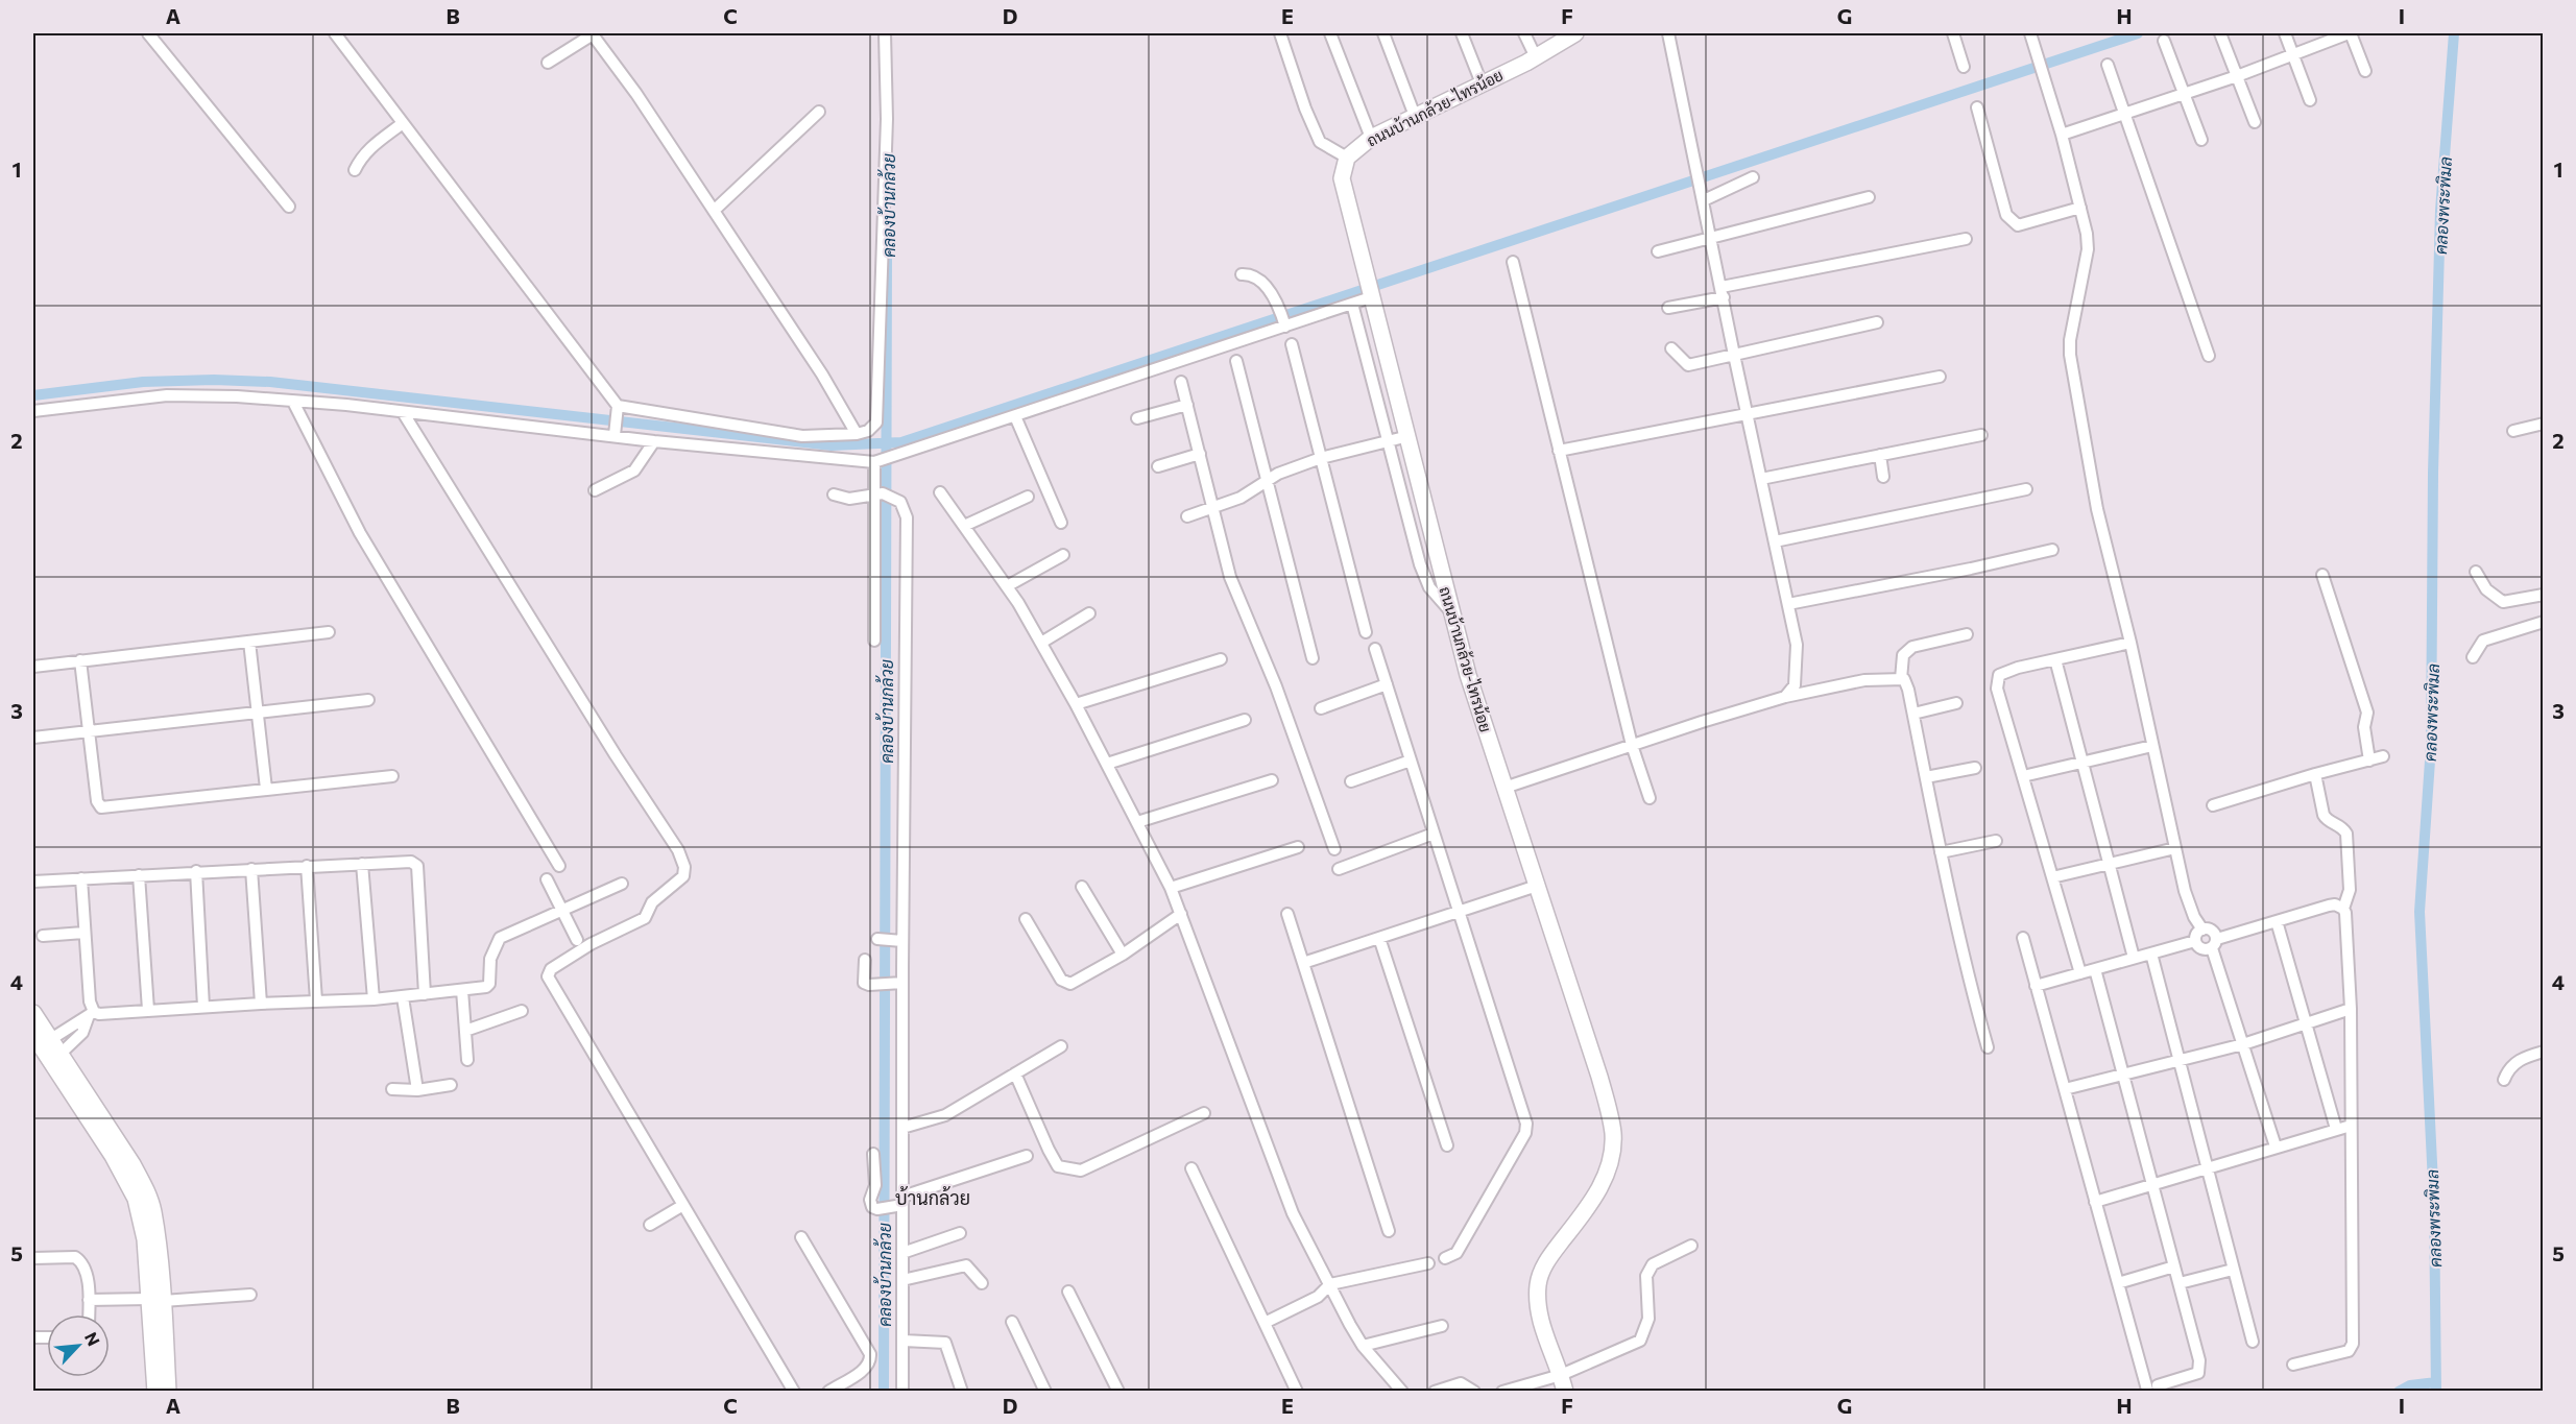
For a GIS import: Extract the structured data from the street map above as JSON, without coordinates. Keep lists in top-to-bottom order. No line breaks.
{"streets":{"street":["ถนนบ้านกล้วย-ไทรน้อย"]},"districts":["บ้านกล้วย"],"water":["คลองบ้านกล้วย","คลองพระพิมล"],"north":"top right","grid":{"columns":["A","B","C","D","E","F","G","H","I"],"rows":["1","2","3","4","5"]}}
